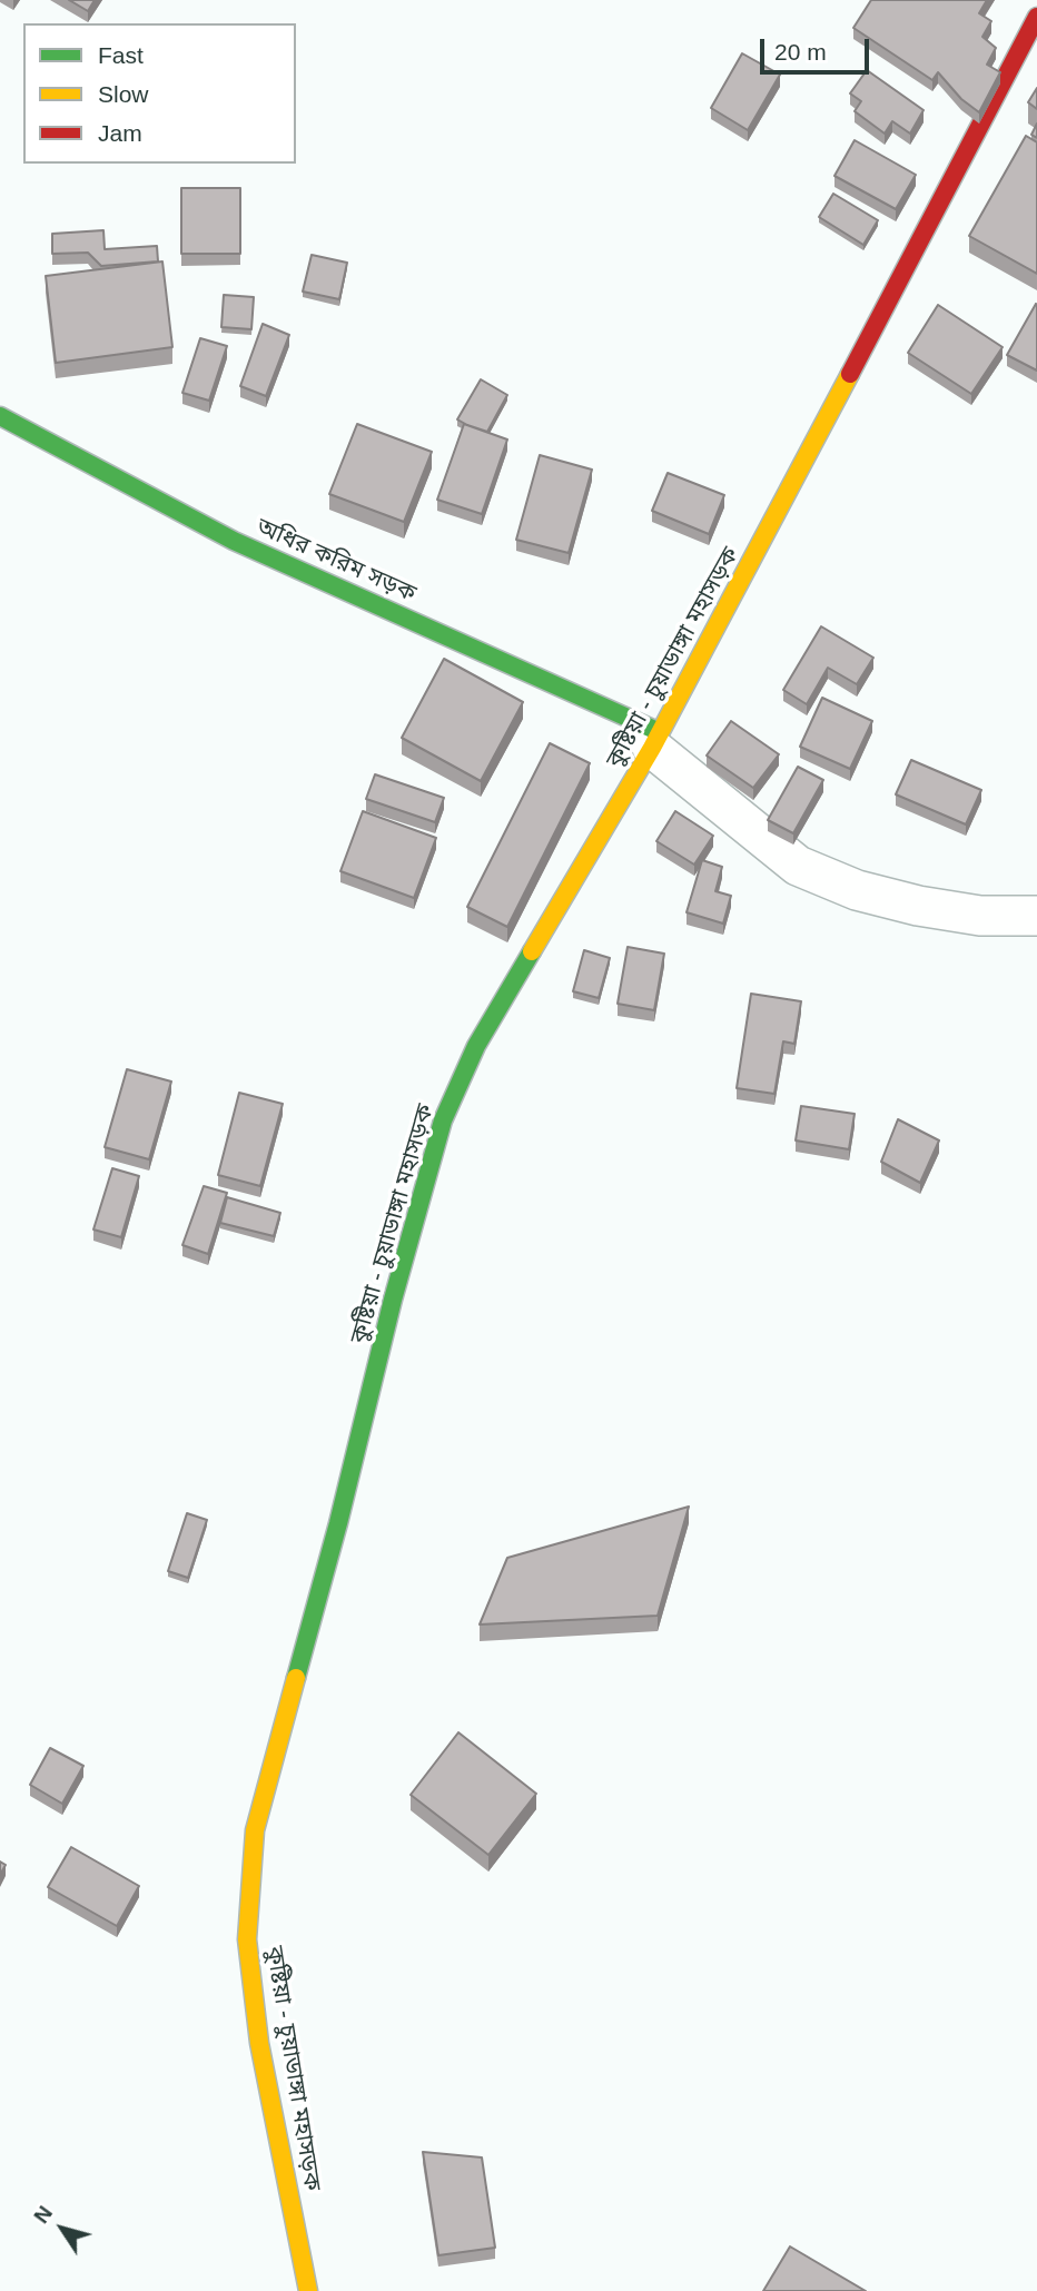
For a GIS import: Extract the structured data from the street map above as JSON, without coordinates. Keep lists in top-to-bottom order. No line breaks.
{"streets":{"main road":["অধির করিম সড়ক","কুষ্টিয়া - চুয়াডাঙ্গা মহাসড়ক"]},"crossings":[["অধির করিম সড়ক","কুষ্টিয়া - চুয়াডাঙ্গা মহাসড়ক"]],"legend":["Fast","Slow","Jam"],"scale_bar":"20 m","north":"top left"}
